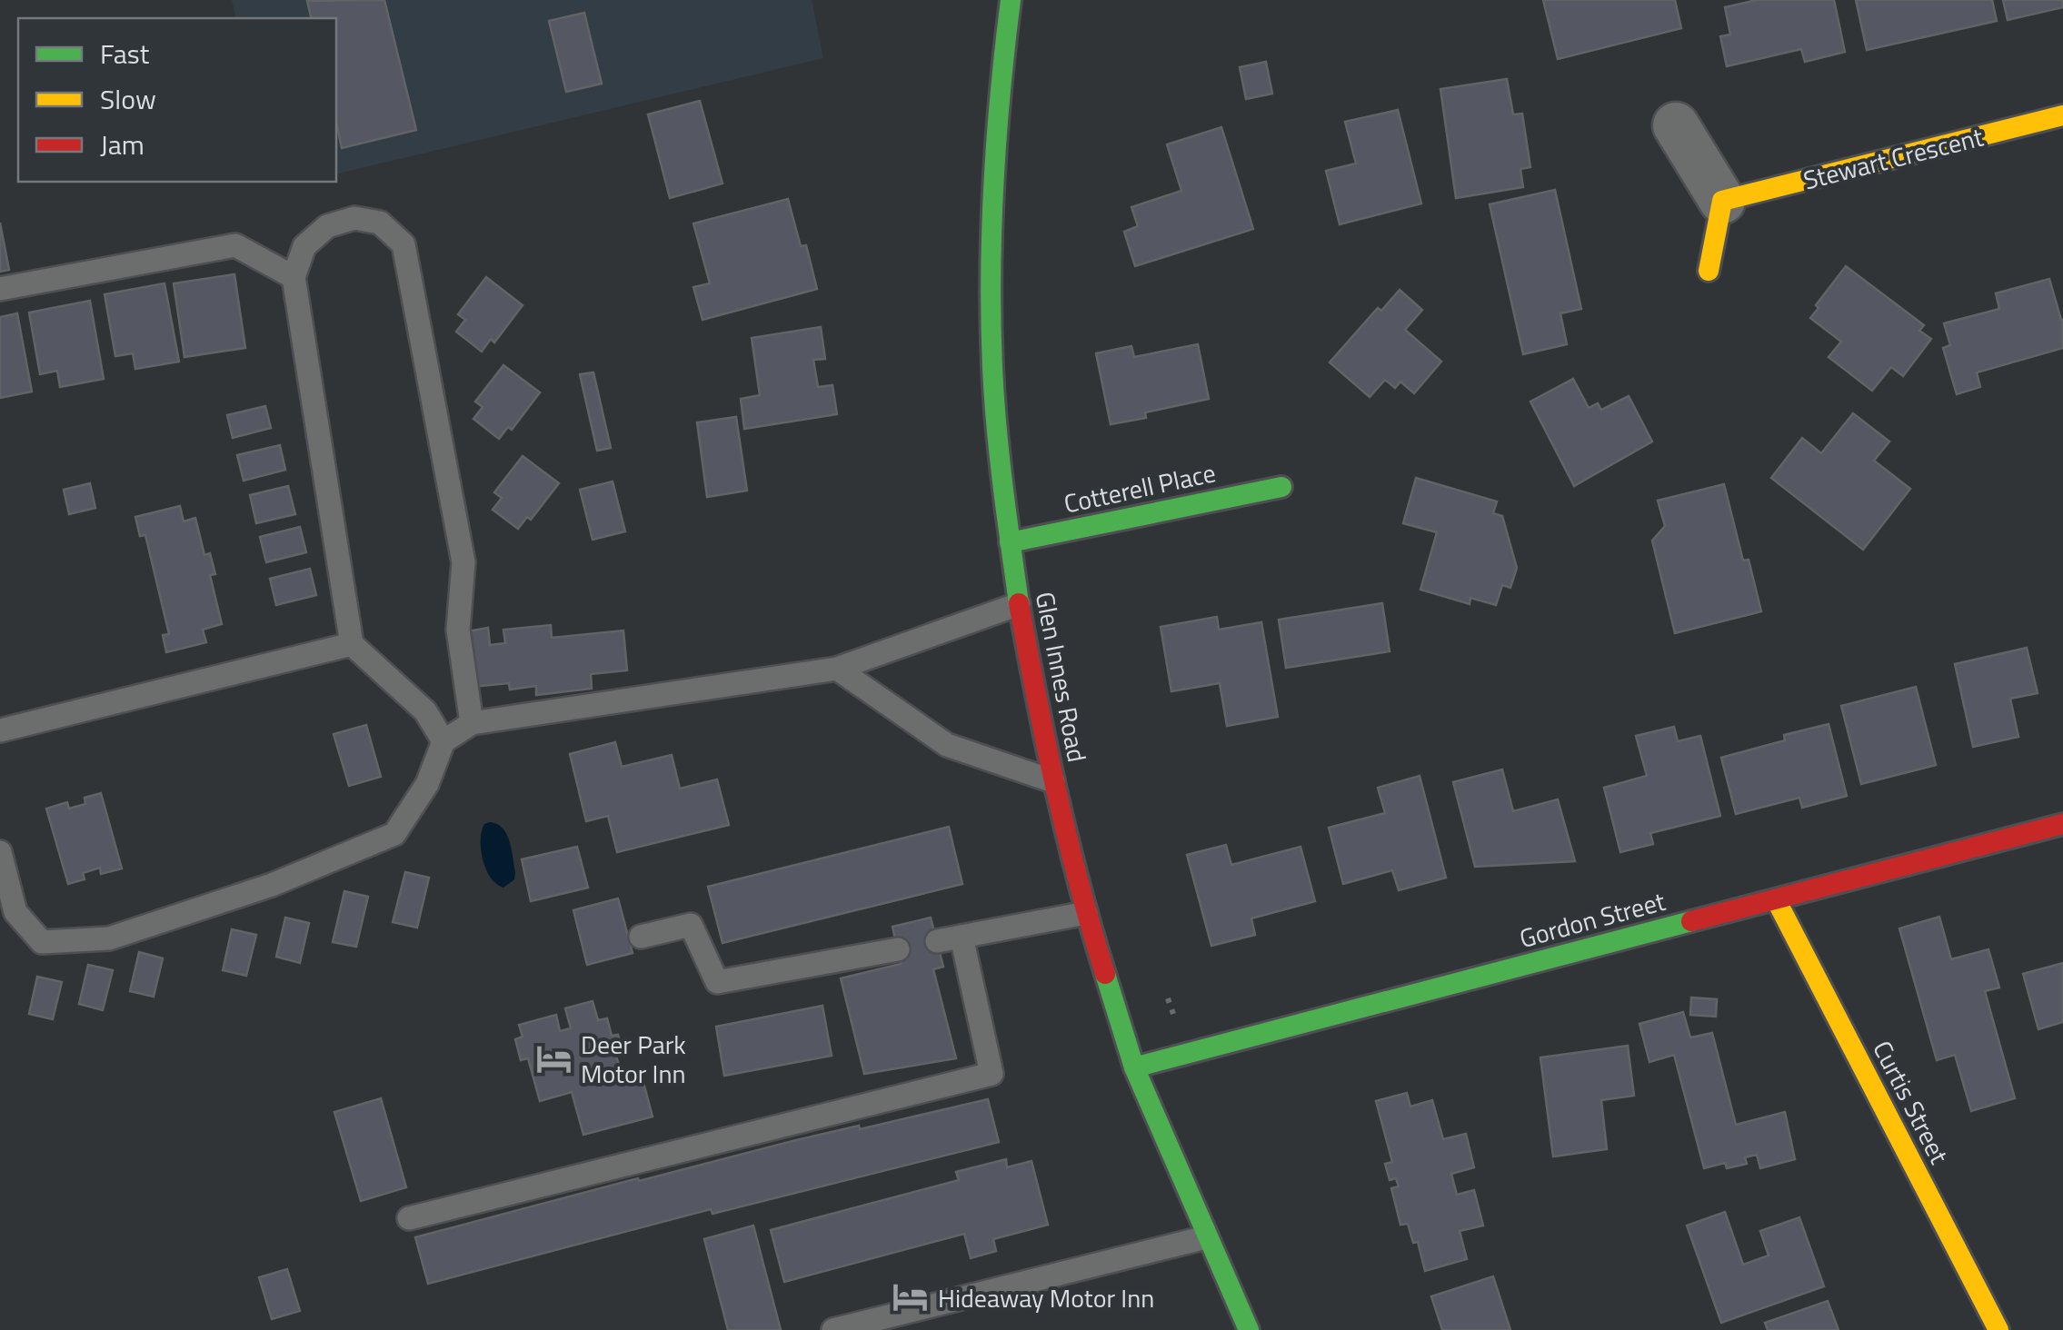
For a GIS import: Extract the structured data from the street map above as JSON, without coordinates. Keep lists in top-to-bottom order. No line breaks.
{"streets":{"street":["Stewart Crescent","Cotterell Place","Glen Innes Road","Gordon Street","Curtis Street"]},"crossings":[["Cotterell Place","Glen Innes Road"],["Glen Innes Road","Gordon Street"],["Gordon Street","Curtis Street"]],"places":{"hotel":["Deer Park Motor Inn","Hideaway Motor Inn"]},"legend":["Fast","Slow","Jam"]}
